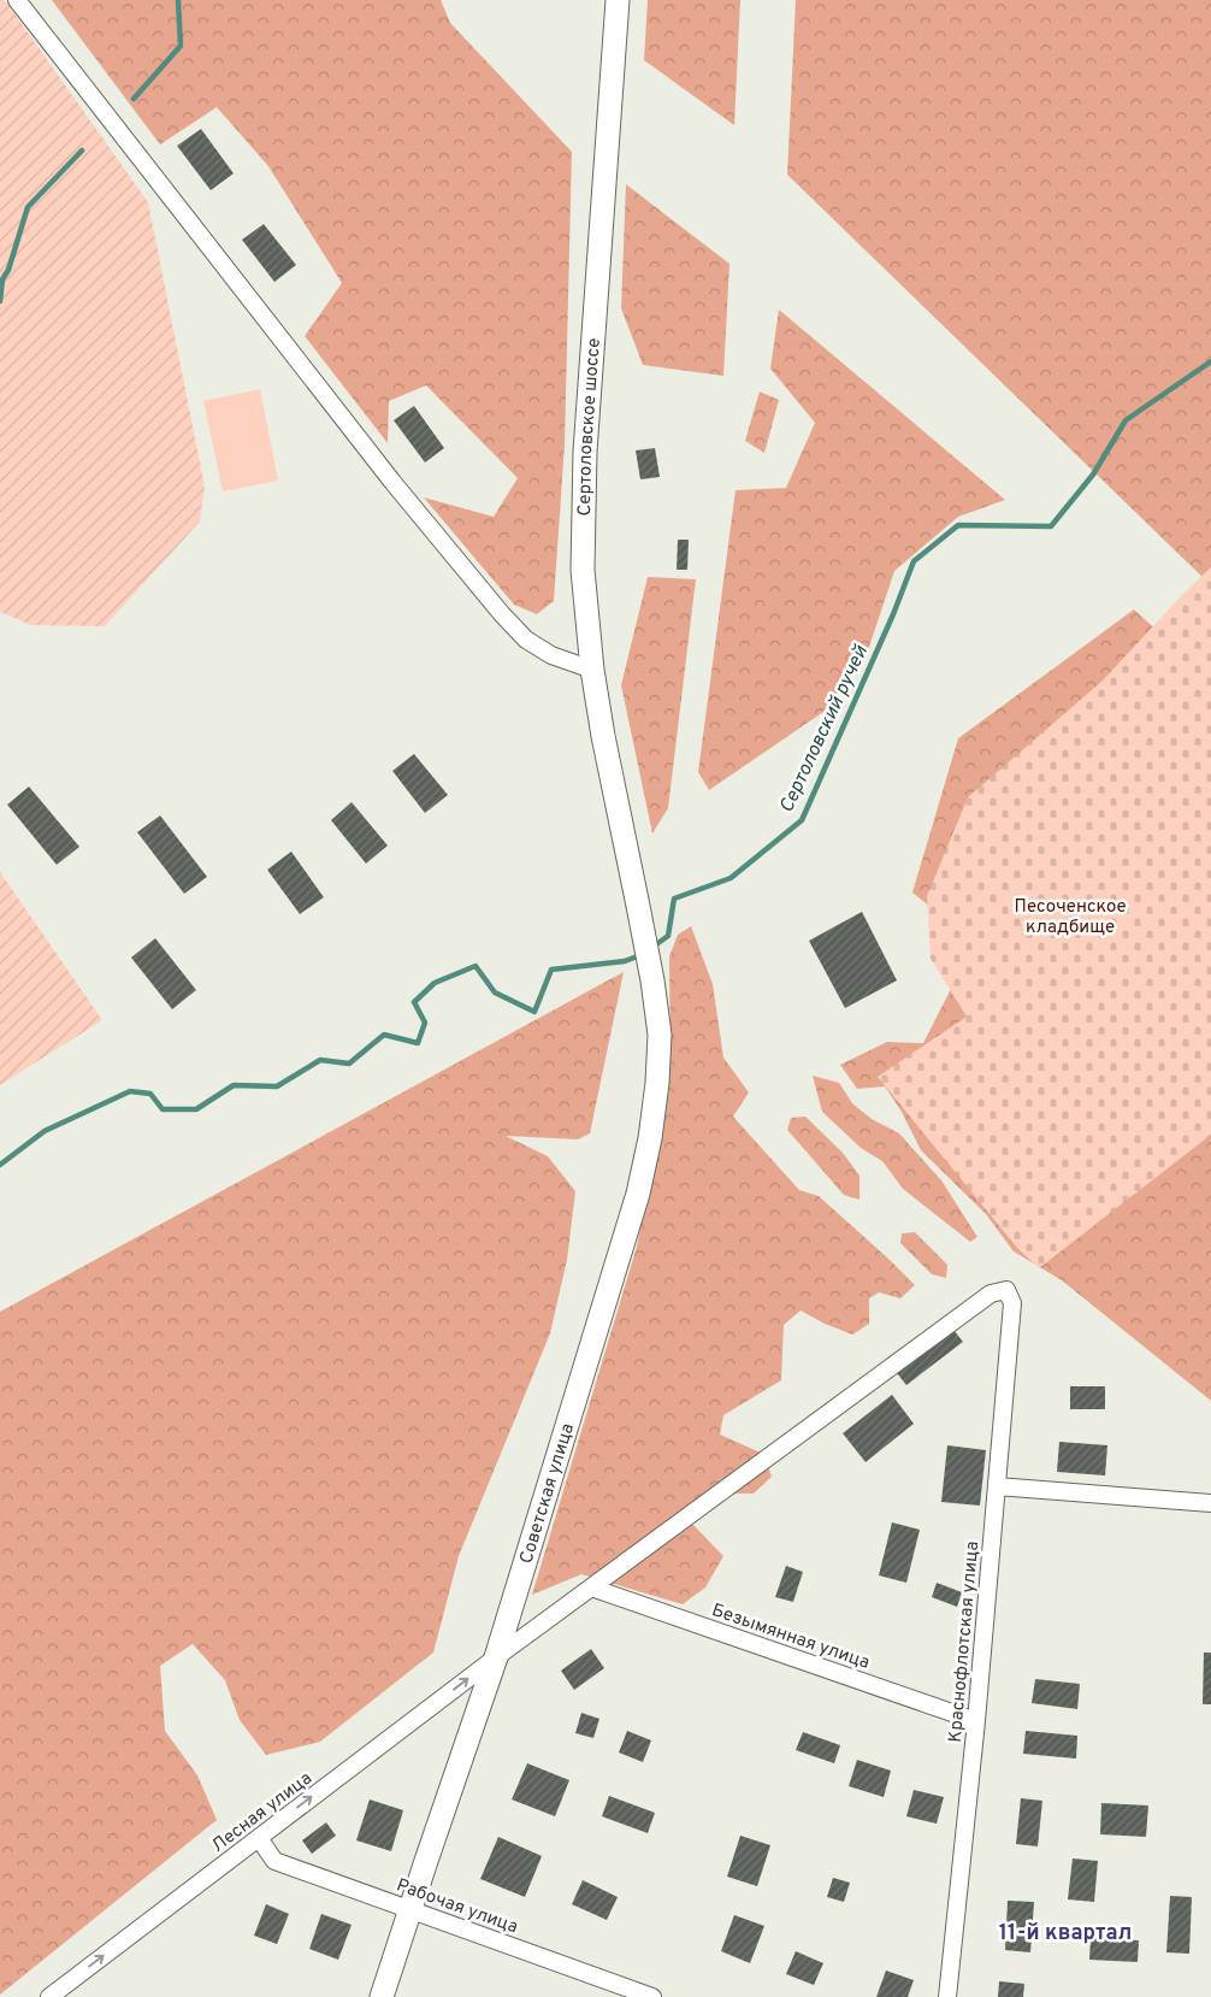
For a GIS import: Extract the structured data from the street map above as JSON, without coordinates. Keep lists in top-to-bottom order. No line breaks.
{"streets":{"main road":["Сертоловское шоссе","Советская улица"],"street":["Безымянная улица","Краснофлотская улица","Лесная улица","Рабочая улица"]},"crossings":[["Сертоловское шоссе","Советская улица"],["Советская улица","Лесная улица"],["Советская улица","Рабочая улица"],["Безымянная улица","Краснофлотская улица"],["Безымянная улица","Лесная улица"],["Краснофлотская улица","Лесная улица"],["Лесная улица","Рабочая улица"]],"one_way":["Лесная улица"],"districts":["11-й квартал"],"water":["Сертоловский ручей"],"parks":["Песоченское кладбище"]}
